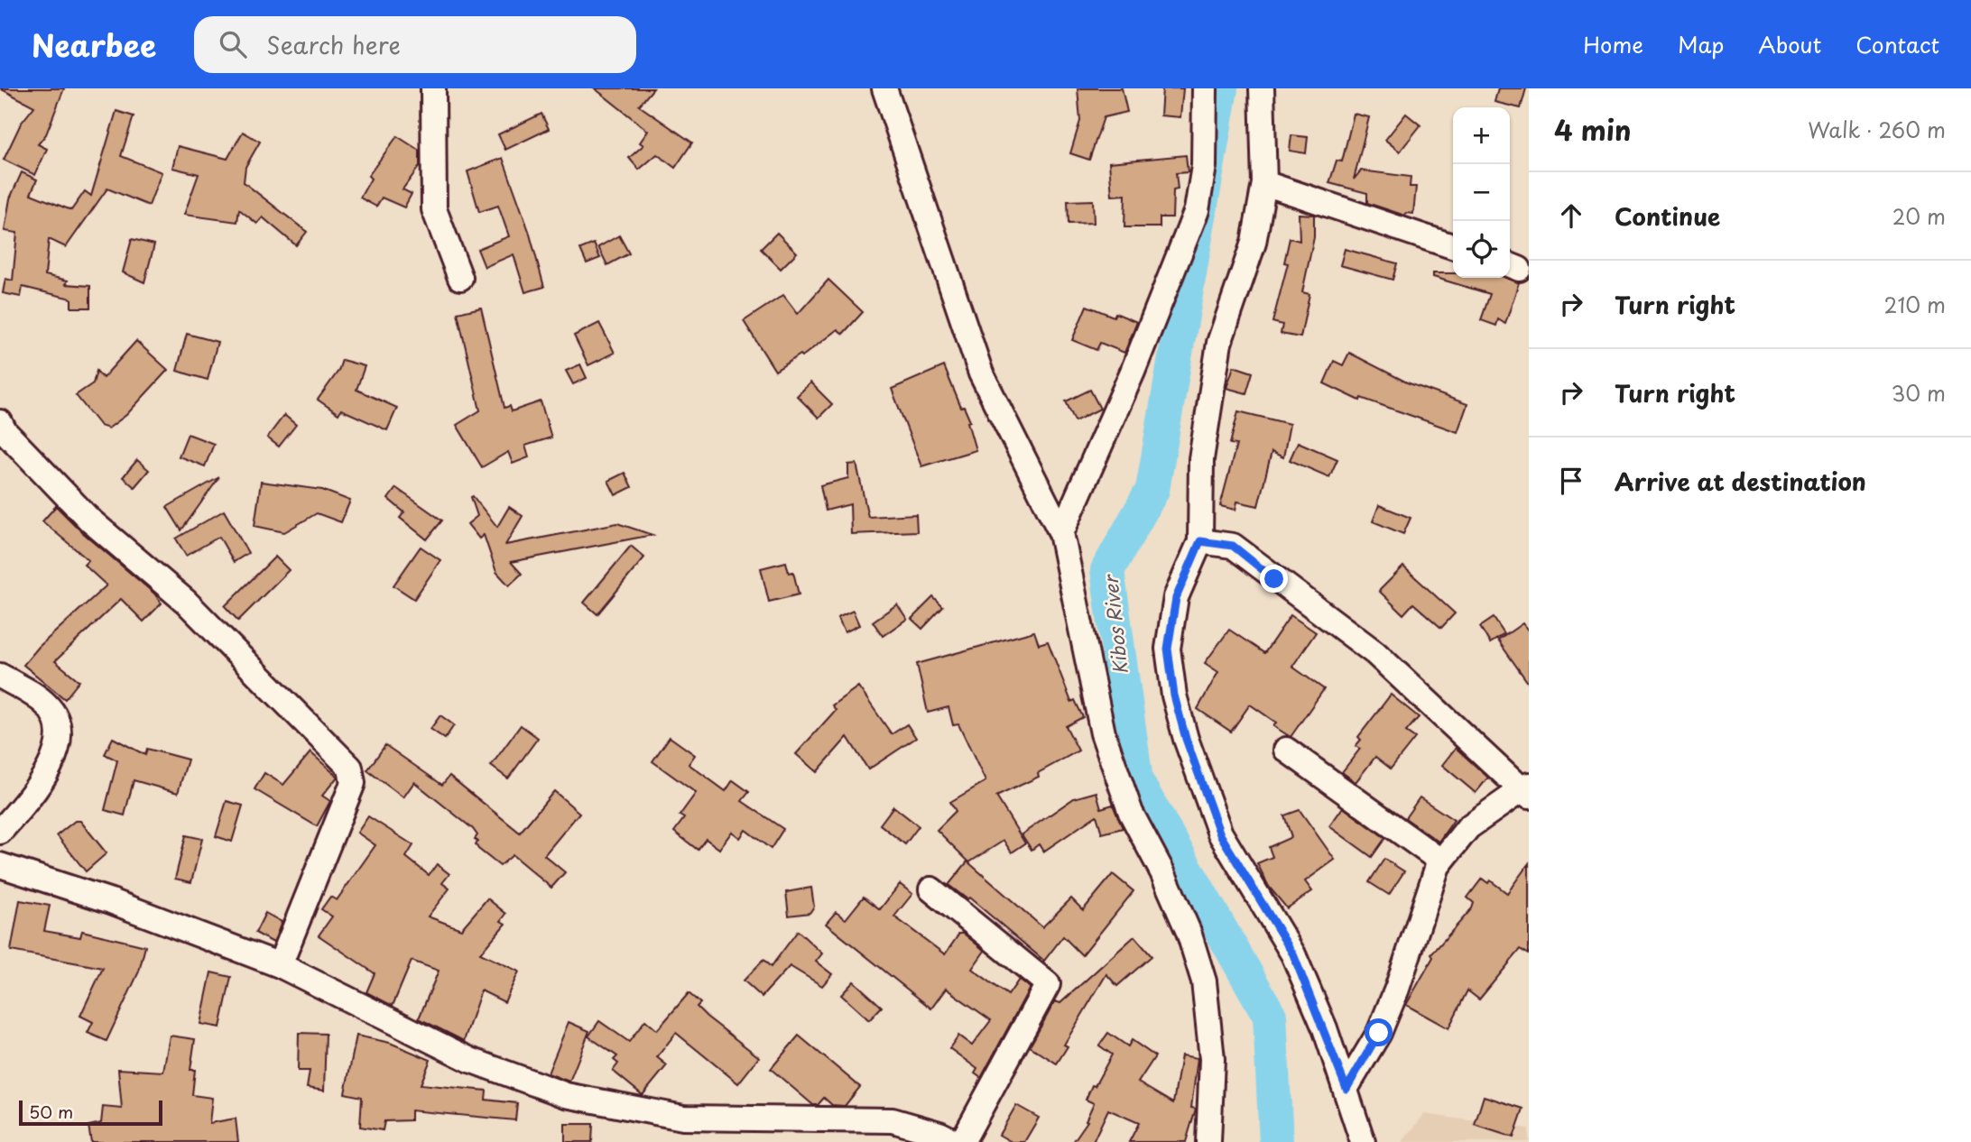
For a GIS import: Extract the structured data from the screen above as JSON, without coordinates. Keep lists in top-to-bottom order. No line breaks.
{"water":["Kibos River"],"scale_bar":"50 m","page":{"header":"Nearbee","search":"Search here","nav":["Home","Map","About","Contact"],"heading":["4 min","Walk · 260 m"],"map_buttons":["+","−"],"list":[["Continue","20 m"],["Turn right","210 m"],["Turn right","30 m"],"Arrive at destination"],"scale":"50 m"}}
